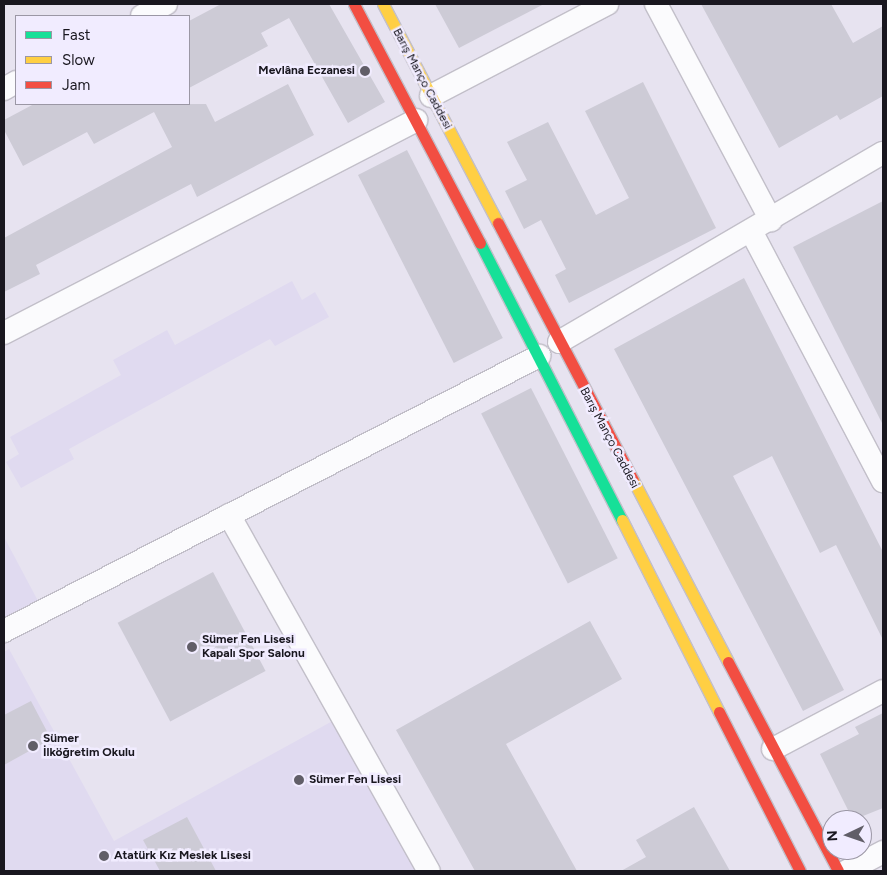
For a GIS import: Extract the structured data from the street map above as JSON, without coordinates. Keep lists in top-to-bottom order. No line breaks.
{"streets":{"street":["Barış Manço Caddesi"]},"places":["Mevlâna Eczanesi","Sümer Fen Lisesi Kapalı Spor Salonu","Sümer İlköğretim Okulu","Sümer Fen Lisesi","Atatürk Kız Meslek Lisesi"],"legend":["Fast","Slow","Jam"],"north":"left"}
